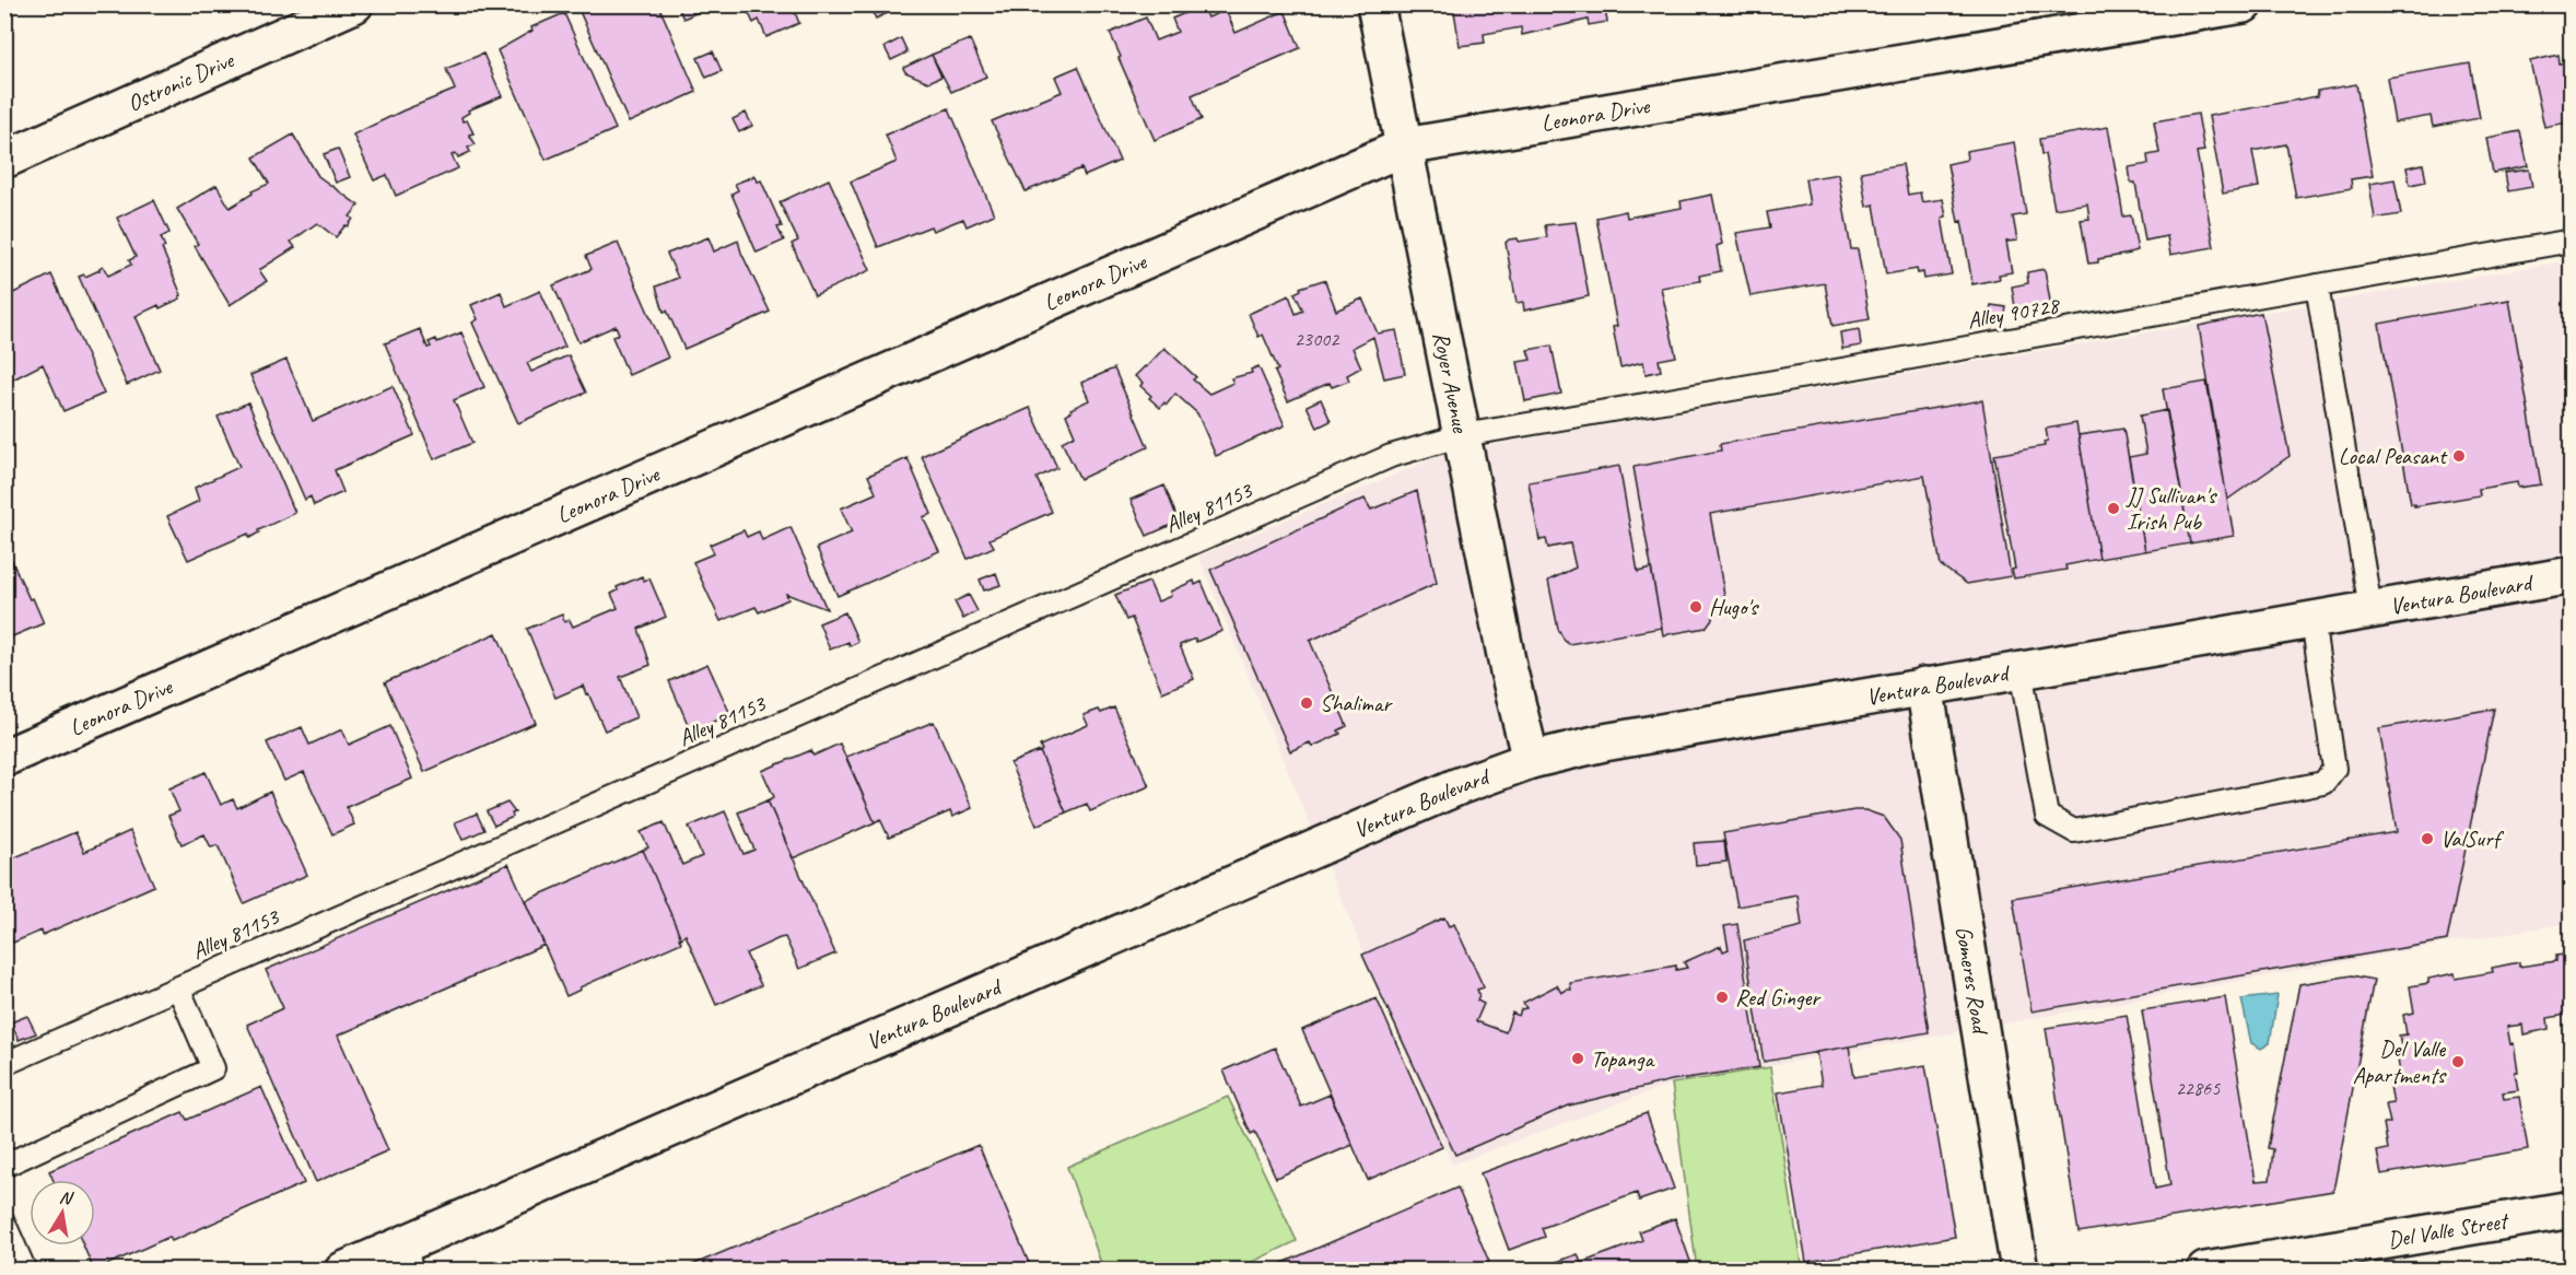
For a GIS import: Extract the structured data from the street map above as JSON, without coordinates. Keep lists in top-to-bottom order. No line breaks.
{"streets":{"street":["Ostronic Drive","Leonora Drive","Royer Avenue","Ventura Boulevard","Gomeres Road","Del Valle Street"],"lane":["Alley 90728","Alley 81153"]},"crossings":[["Leonora Drive","Royer Avenue"],["Alley 90728","Royer Avenue"],["Alley 90728","Alley 81153"],["Royer Avenue","Alley 81153"],["Royer Avenue","Ventura Boulevard"],["Ventura Boulevard","Gomeres Road"]],"places":["Local Peasant","JJ Sullivan's Irish Pub","Hugo's","Shalimar","ValSurf","Red Ginger","Topanga","Del Valle Apartments"],"house_numbers":["23002","22865"],"north":"top"}
